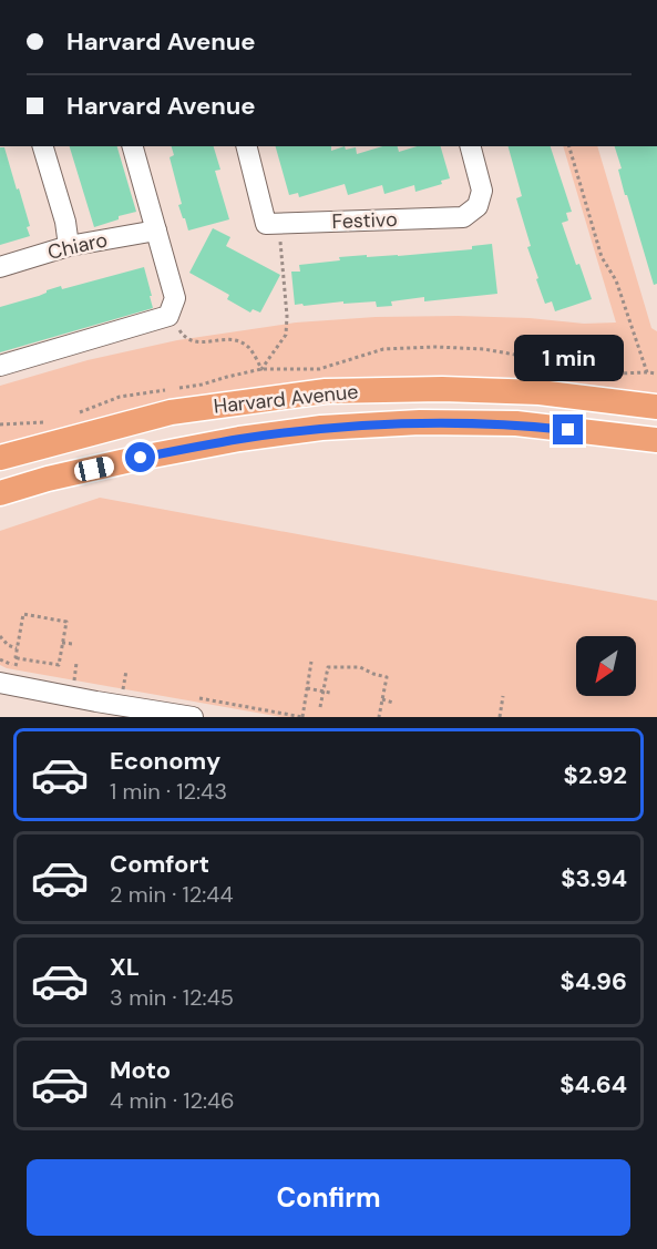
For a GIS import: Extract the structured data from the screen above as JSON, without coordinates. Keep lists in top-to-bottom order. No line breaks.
{"streets":{"main road":["Harvard Avenue"],"street":["Festivo","Chiaro"]},"north":"bottom left","page":{"banner":["Harvard Avenue","Harvard Avenue"],"bubble":"1 min","list":[{"name":"Economy","note":"1 min · 12:43","value":"$2.92"},{"name":"Comfort","note":"2 min · 12:44","value":"$3.94"},{"name":"XL","note":"3 min · 12:45","value":"$4.96"},{"name":"Moto","note":"4 min · 12:46","value":"$4.64"}],"buttons":"Confirm"}}
